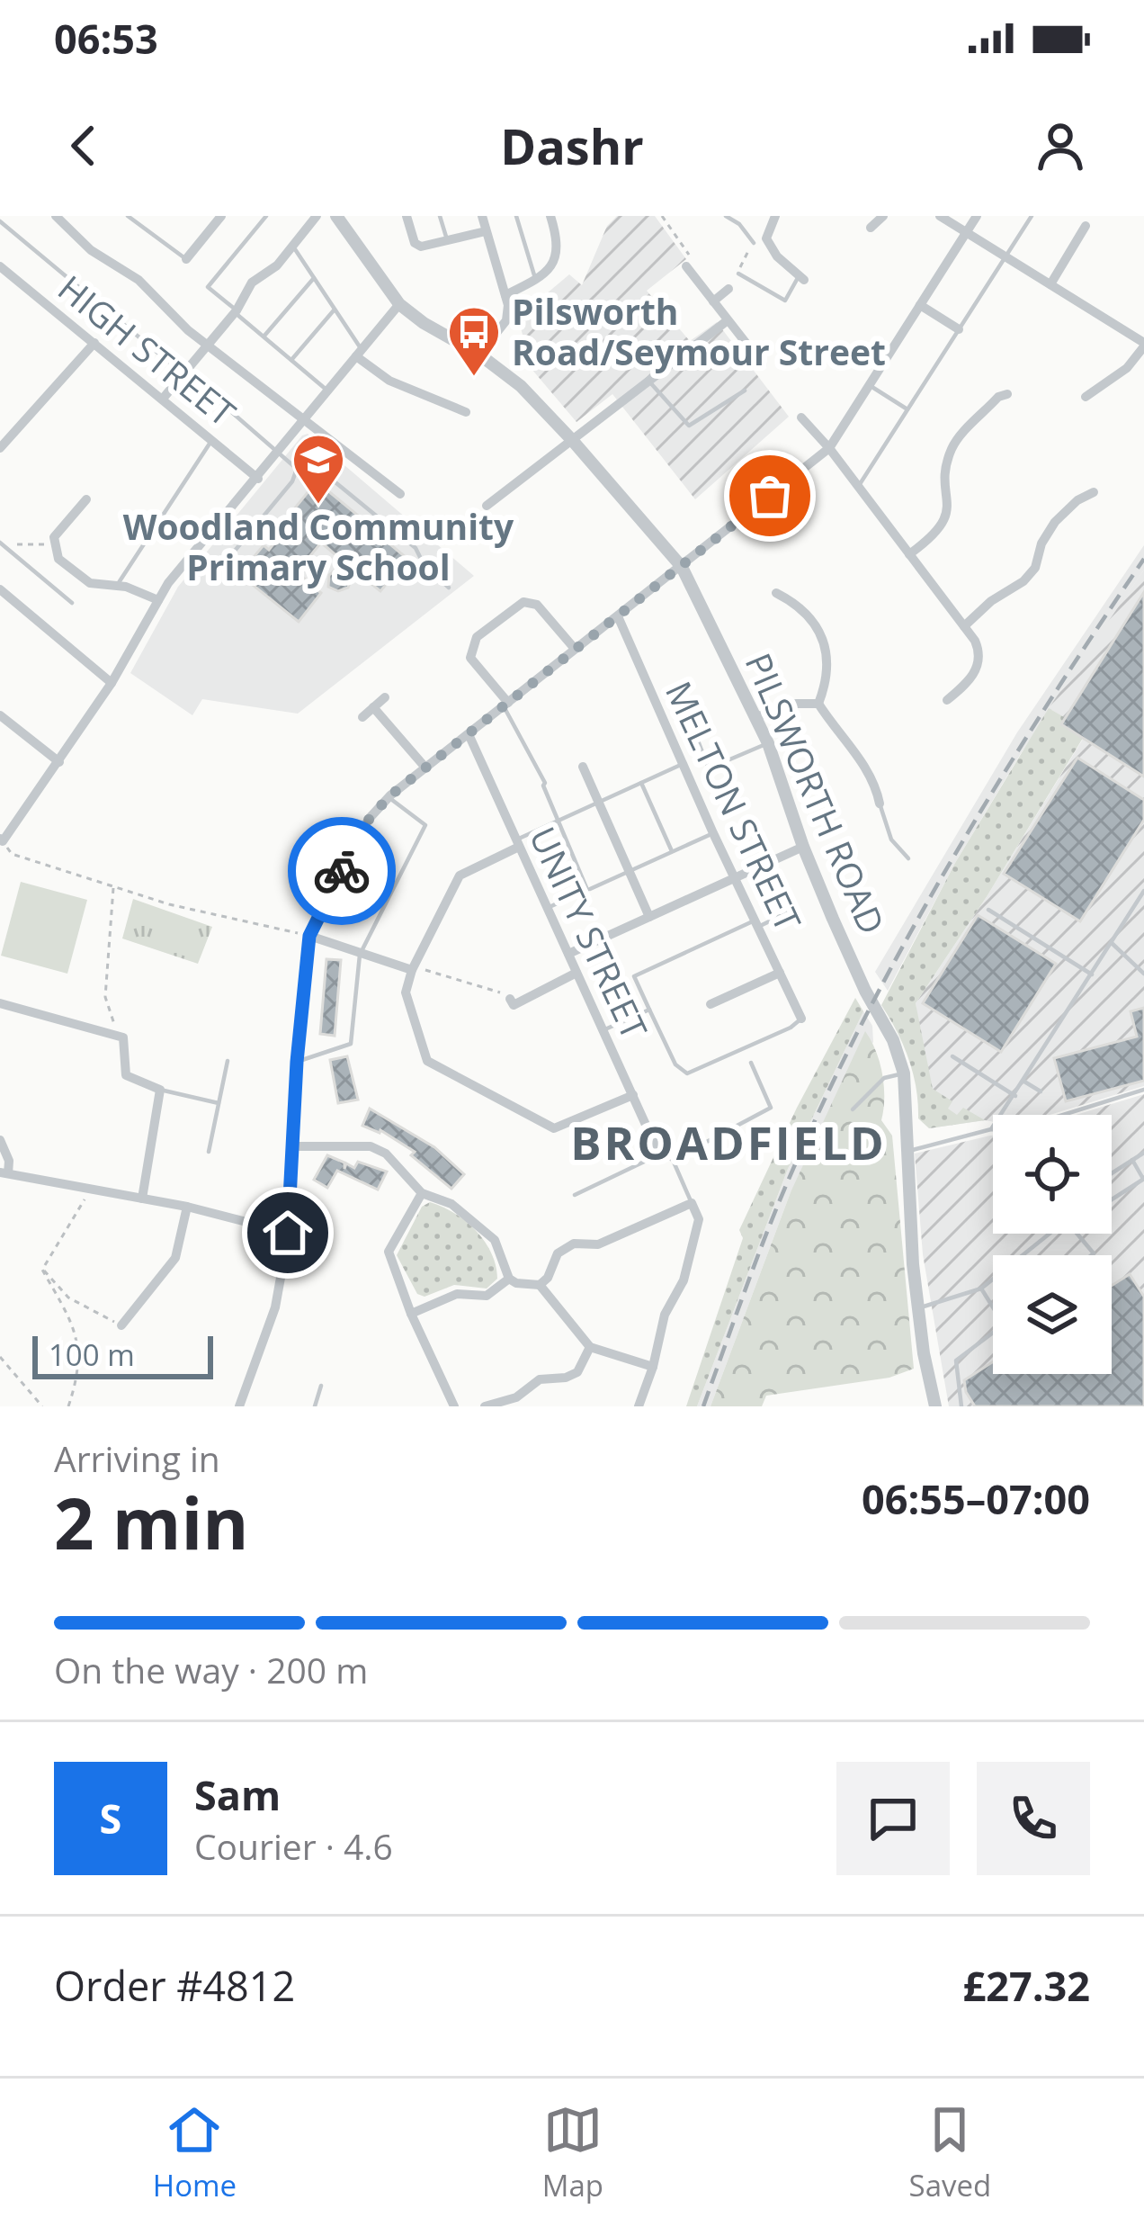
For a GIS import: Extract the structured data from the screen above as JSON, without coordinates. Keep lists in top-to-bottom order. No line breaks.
{"streets":{"street":["HIGH STREET","PILSWORTH ROAD","MELTON STREET","UNITY STREET"]},"districts":["BROADFIELD"],"places":{"bus stop":["Pilsworth Road/Seymour Street"],"school or university":["Woodland Community Primary School"]},"scale_bar":"100 m","page":{"status":"06:53","header":"Dashr","scale":"100 m","heading":["2 min","Arriving in","06:55–07:00"],"panel":["Sam","Courier · 4.6","Order #4812","£27.32"],"bar":"On the way · 200 m","round":"S","tabs":["Home","Map","Saved"]}}
